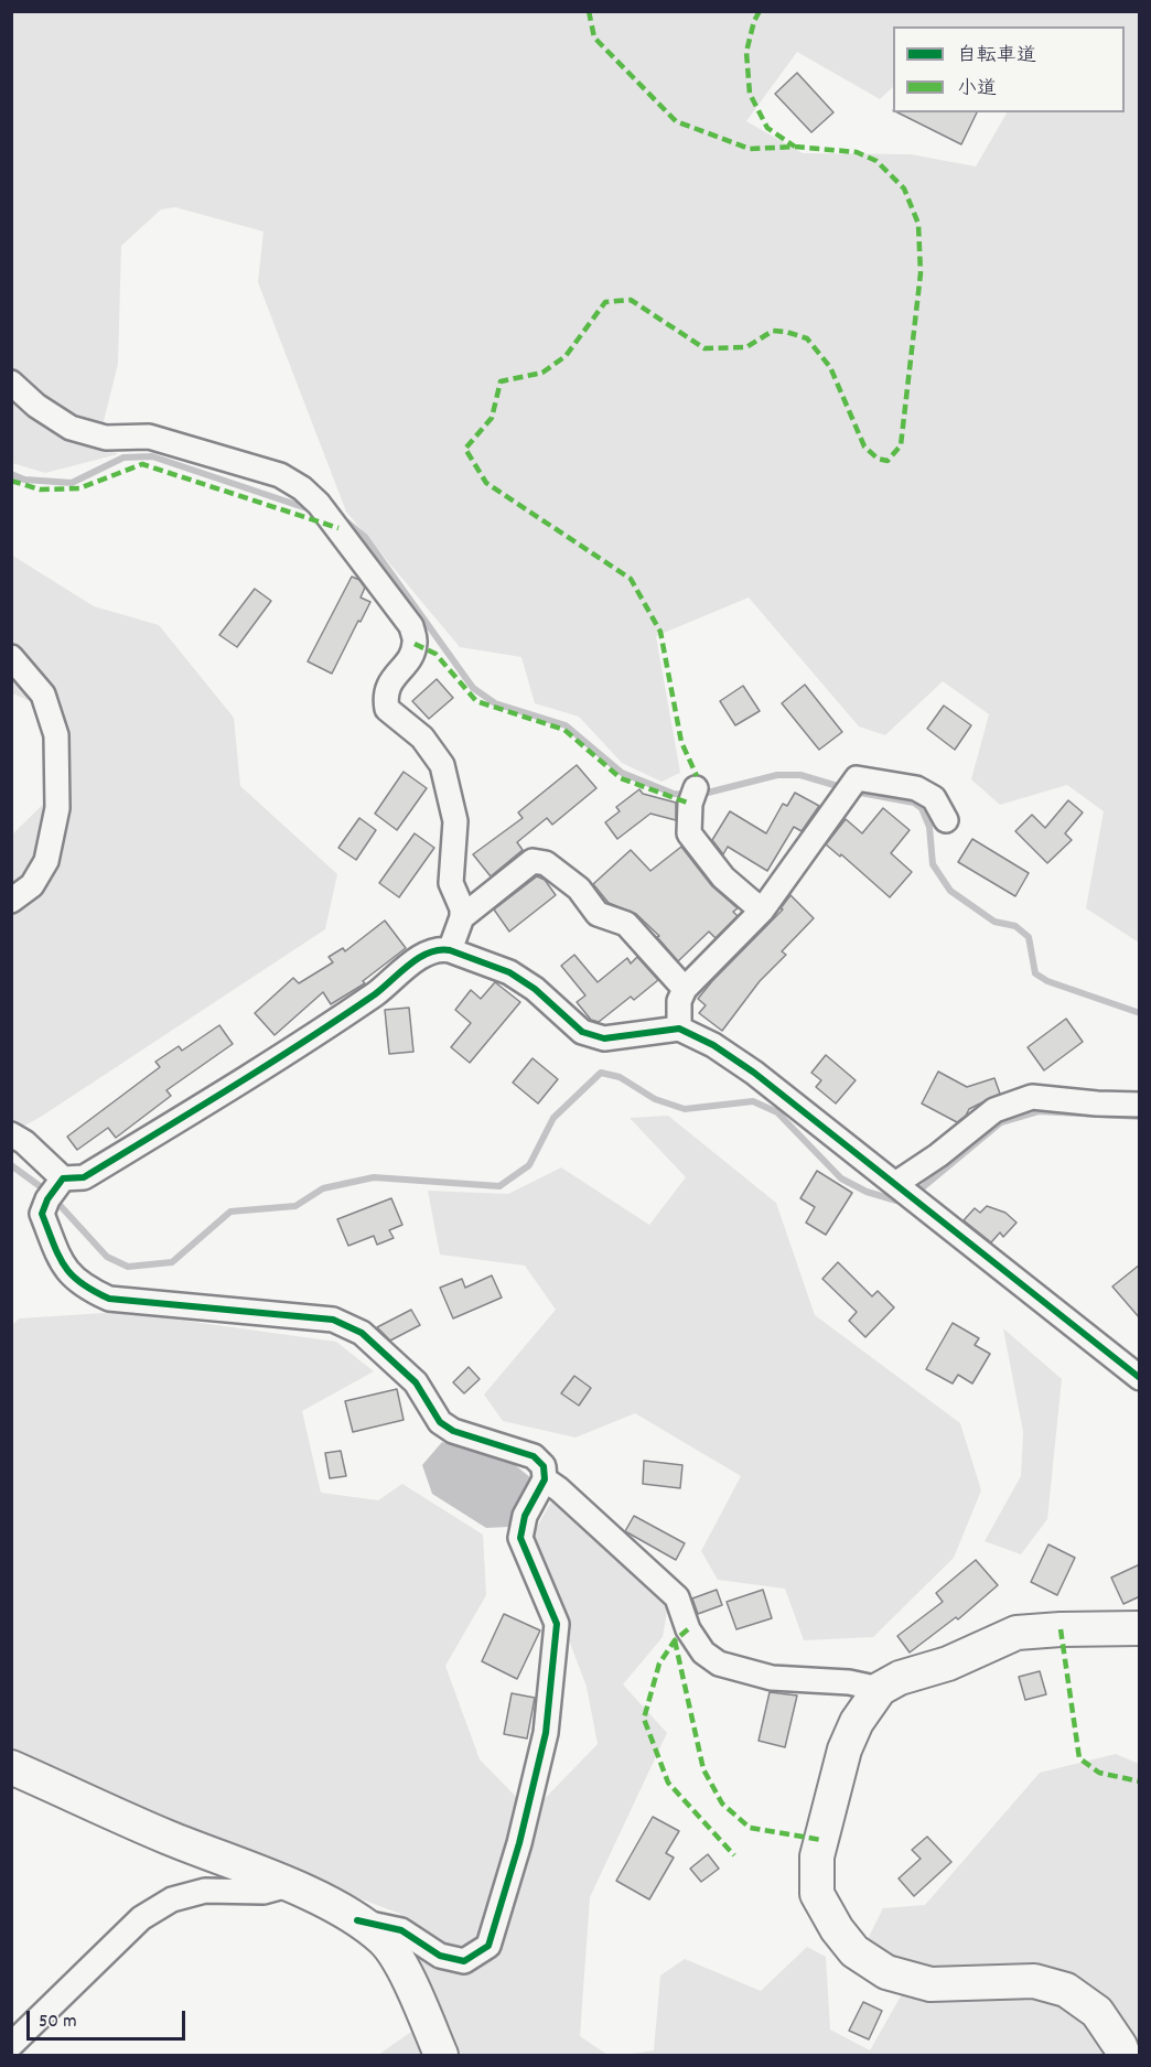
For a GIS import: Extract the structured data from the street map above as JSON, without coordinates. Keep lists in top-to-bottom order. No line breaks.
{"legend":["自転車道","小道"],"scale_bar":"50 m"}
